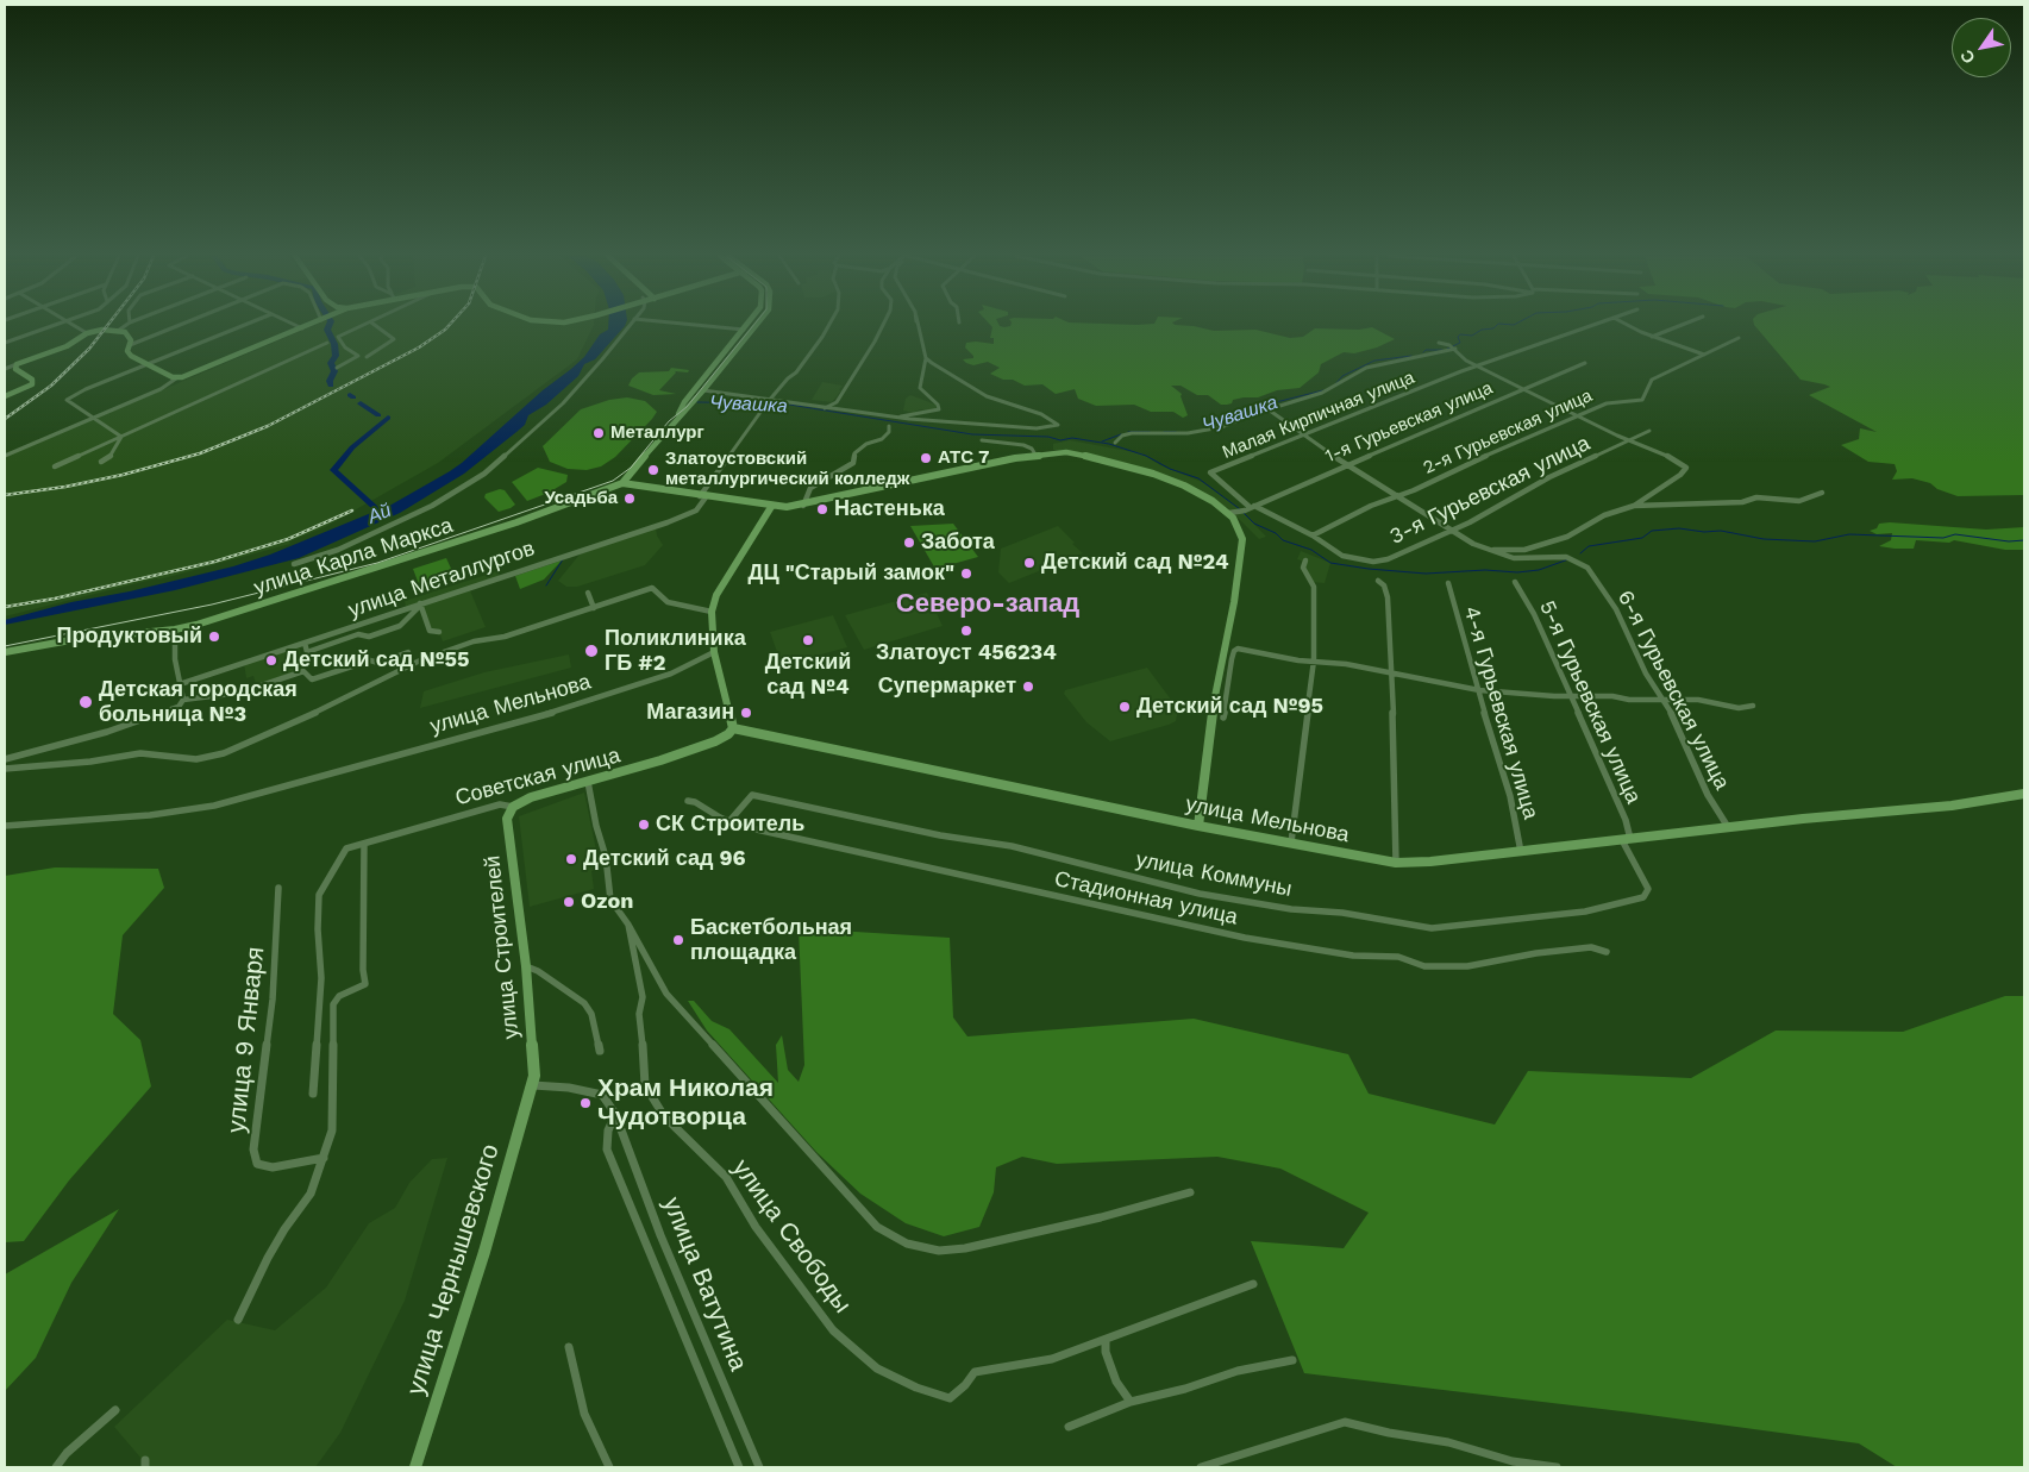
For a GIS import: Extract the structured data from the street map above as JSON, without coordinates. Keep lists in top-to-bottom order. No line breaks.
{"streets":{"main road":["улица Карла Маркса","улица Мельнова","Советская улица","улица Строителей","улица Чернышевского"],"street":["Малая Кирпичная улица","1-я Гурьевская улица","2-я Гурьевская улица","3-я Гурьевская улица","улица Металлургов","6-я Гурьевская улица","5-я Гурьевская улица","4-я Гурьевская улица","улица Коммуны","Стадионная улица","улица 9 Января","улица Свободы","улица Ватутина"]},"crossings":[["Малая Кирпичная улица","1-я Гурьевская улица"],["2-я Гурьевская улица","3-я Гурьевская улица"],["6-я Гурьевская улица","улица Мельнова"],["5-я Гурьевская улица","улица Мельнова"],["5-я Гурьевская улица","улица Коммуны"],["улица Мельнова","4-я Гурьевская улица"],["улица Мельнова","Советская улица"],["улица Мельнова","улица Коммуны"],["Советская улица","улица Строителей"],["улица Коммуны","Стадионная улица"],["улица Строителей","улица Чернышевского"],["улица Строителей","улица Ватутина"],["улица Чернышевского","улица Ватутина"]],"districts":["Северо-запад"],"water":["Чувашка","Ай"],"places":["Металлург","АТС 7","Златоустовский металлургический колледж","Усадьба","Настенька","Забота","Детский сад №24","ДЦ \"Старый замок\"","Златоуст 456234","Продуктовый","Детский сад №4","Поликлиника ГБ #2","Детский сад №55","Супермаркет","Детская городская больница №3","Детский сад №95","Магазин","СК Строитель","Детский сад 96","Ozon","Баскетбольная площадка","Храм Николая Чудотворца"],"north":"bottom left"}
